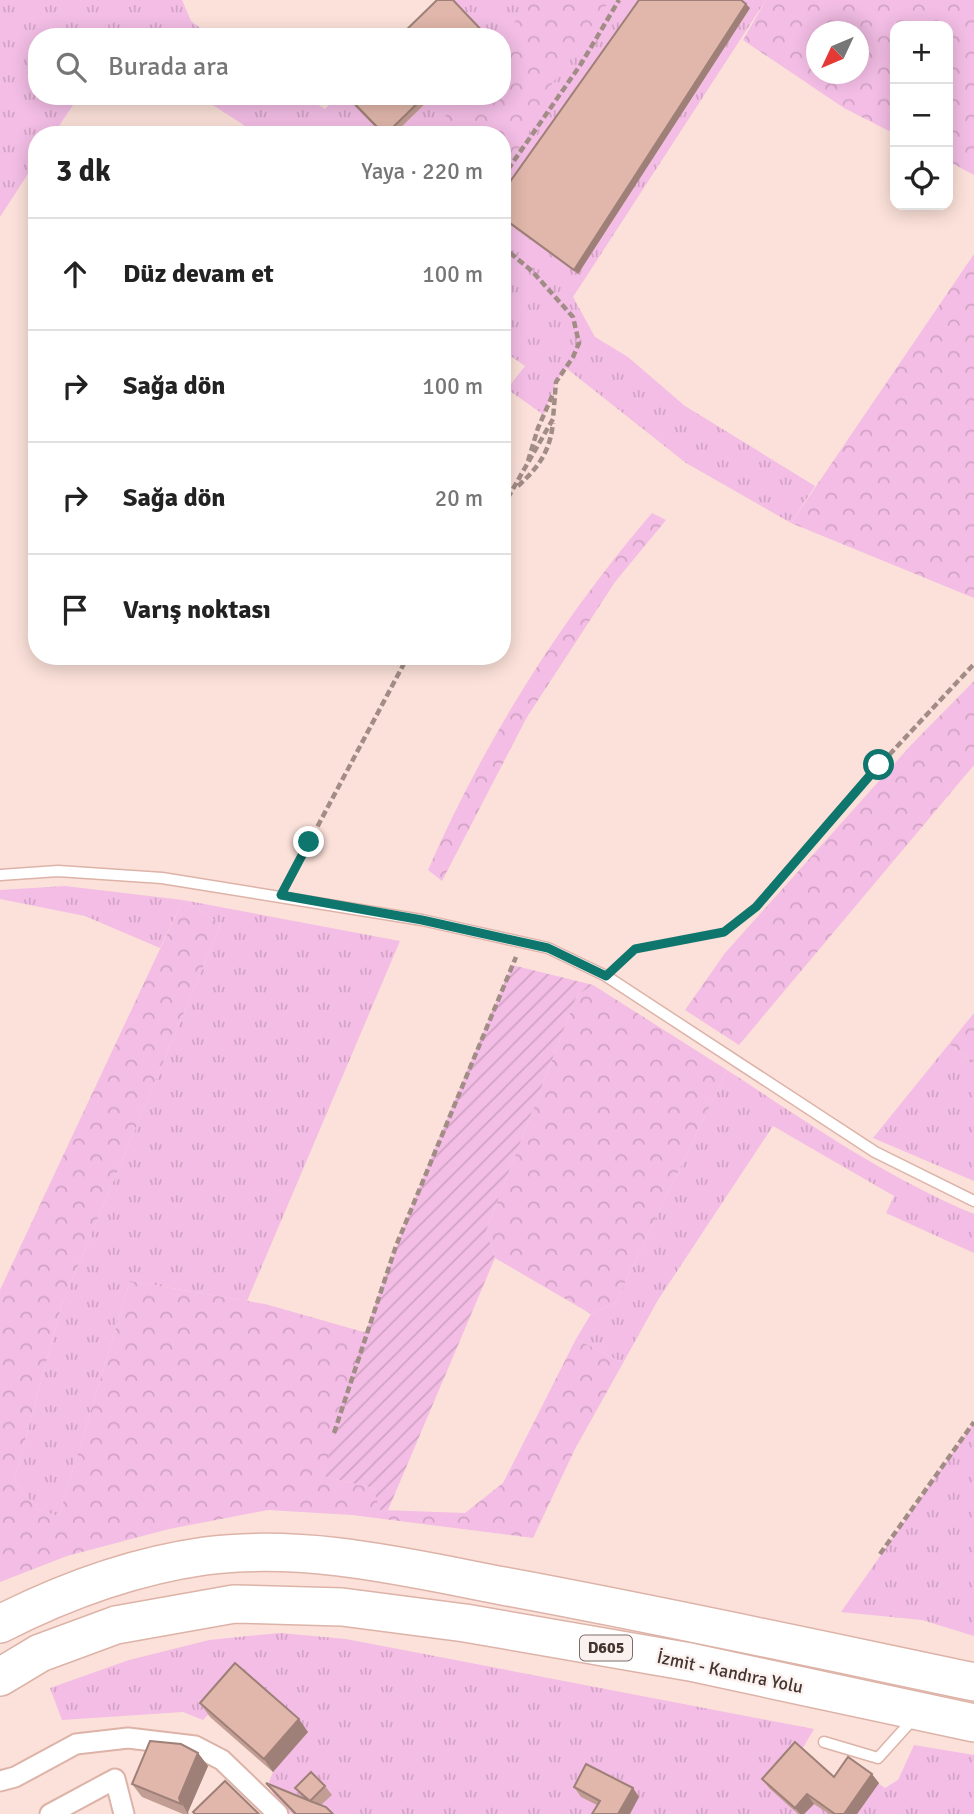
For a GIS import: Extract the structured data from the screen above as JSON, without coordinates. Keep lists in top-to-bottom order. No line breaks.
{"streets":{"highway":["D605","İzmit - Kandıra Yolu"]},"north":"bottom left","page":{"map_buttons":["+","−"],"search":"Burada ara","heading":["3 dk","Yaya · 220 m"],"list":[["Düz devam et","100 m"],["Sağa dön","100 m"],["Sağa dön","20 m"],"Varış noktası"]}}
